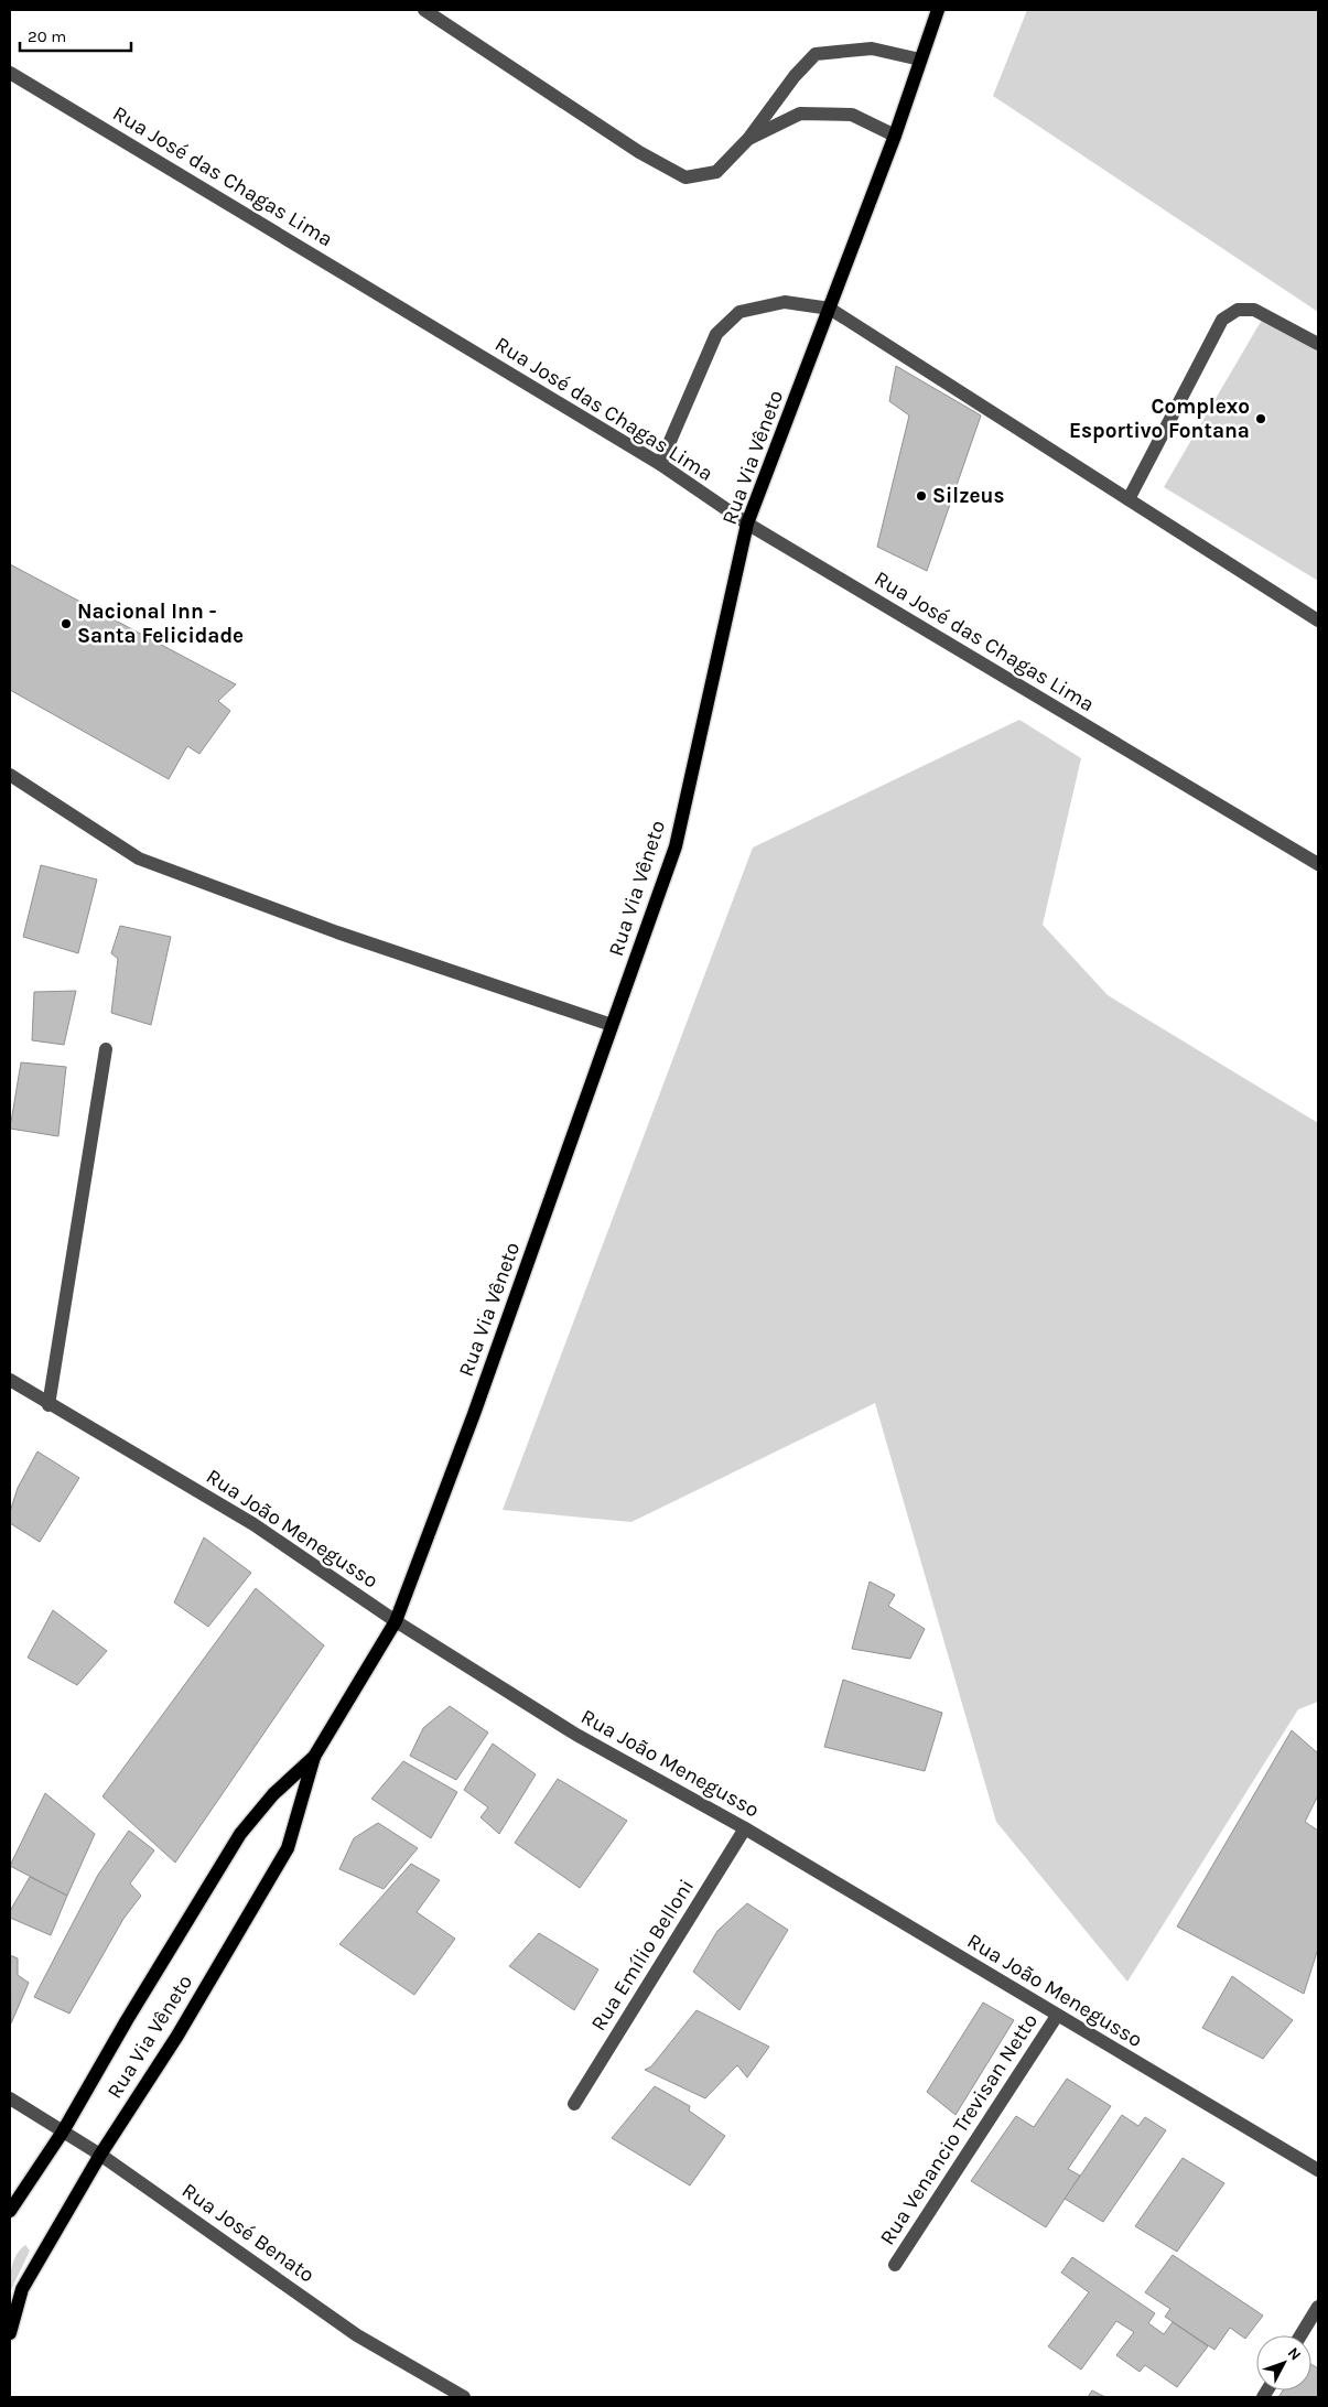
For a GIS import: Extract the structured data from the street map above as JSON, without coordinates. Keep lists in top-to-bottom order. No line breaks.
{"streets":{"main road":["Rua Via Vêneto"],"street":["Rua José das Chagas Lima","Rua João Menegusso","Rua Emílio Belloni","Rua Venancio Trevisan Netto","Rua José Benato"]},"crossings":[["Rua José das Chagas Lima","Rua Via Vêneto"],["Rua Via Vêneto","Rua João Menegusso"],["Rua Via Vêneto","Rua José Benato"],["Rua João Menegusso","Rua Emílio Belloni"],["Rua João Menegusso","Rua Venancio Trevisan Netto"]],"places":["Complexo Esportivo Fontana","Silzeus","Nacional Inn - Santa Felicidade"],"scale_bar":"20 m","north":"top right"}
